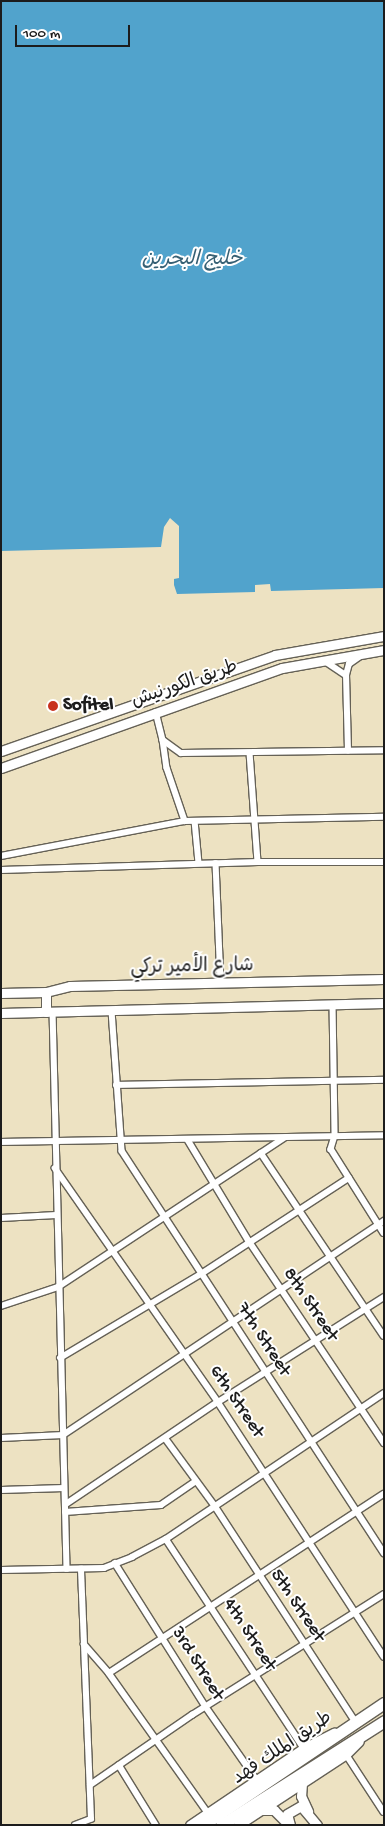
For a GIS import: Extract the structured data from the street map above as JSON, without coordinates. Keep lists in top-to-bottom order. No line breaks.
{"streets":{"highway":["طريق الملك فهد"],"main road":["طريق الكورنيش","شارع الأمير تركي"],"street":["8th Street","7th Street","6th Street","5th Street","4th Street","3rd Street"]},"crossings":[["5th Street","طريق الملك فهد"]],"water":["خليج البحرين"],"places":["Sofitel"],"scale_bar":"100 m"}
